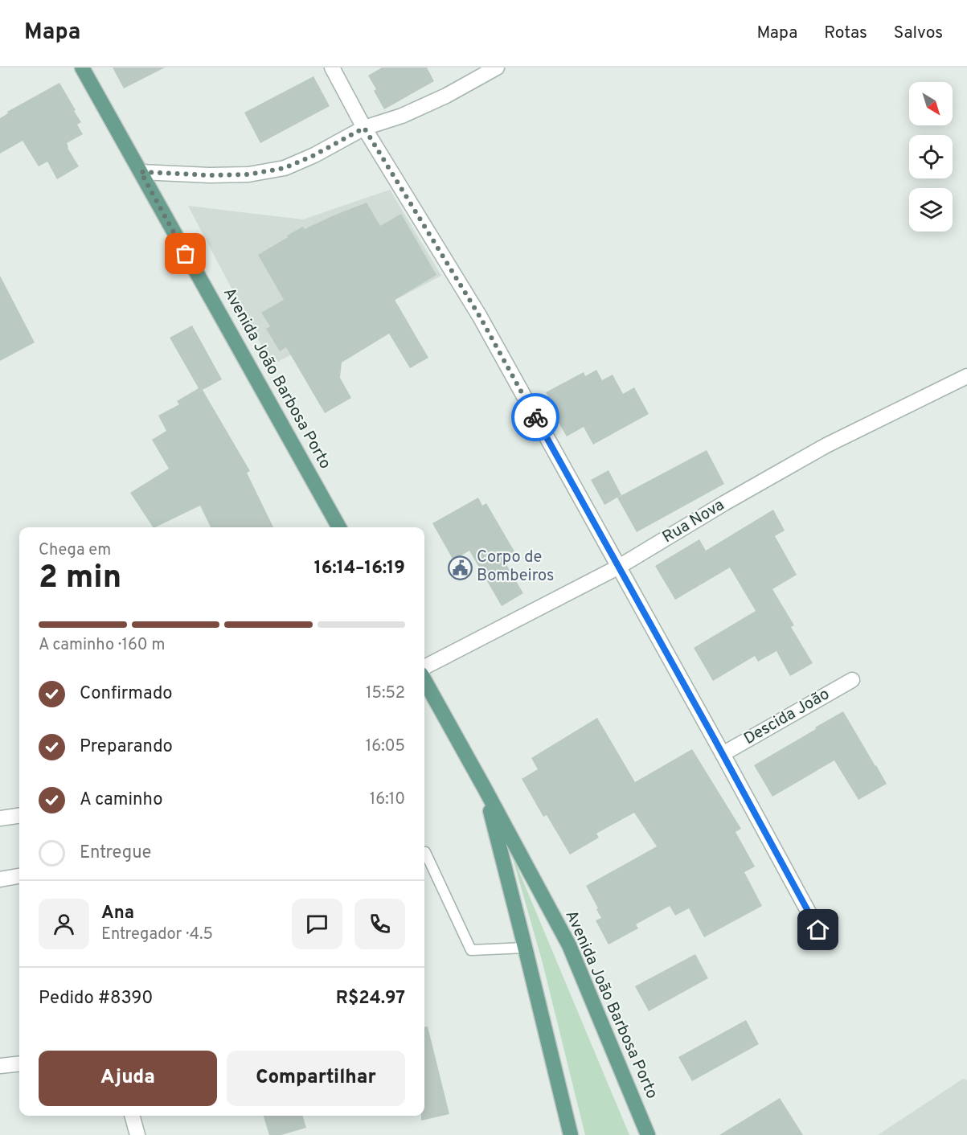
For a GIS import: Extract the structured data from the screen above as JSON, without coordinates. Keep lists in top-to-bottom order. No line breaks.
{"streets":{"main road":["Avenida João Barbosa Porto"],"street":["Rua Nova","Descida João"]},"places":{"public building":["Corpo de Bombeiros"]},"north":"bottom right","page":{"header":"Mapa","nav":["Mapa","Rotas","Salvos"],"heading":["2 min","Chega em","16:14–16:19"],"panel":["Ana","Entregador · 4.5","Pedido #8390","R$24.97"],"bar":"A caminho · 160 m","list":[["Confirmado","15:52"],["Preparando","16:05"],["A caminho","16:10"],"Entregue"],"buttons":["Ajuda","Compartilhar"]}}
